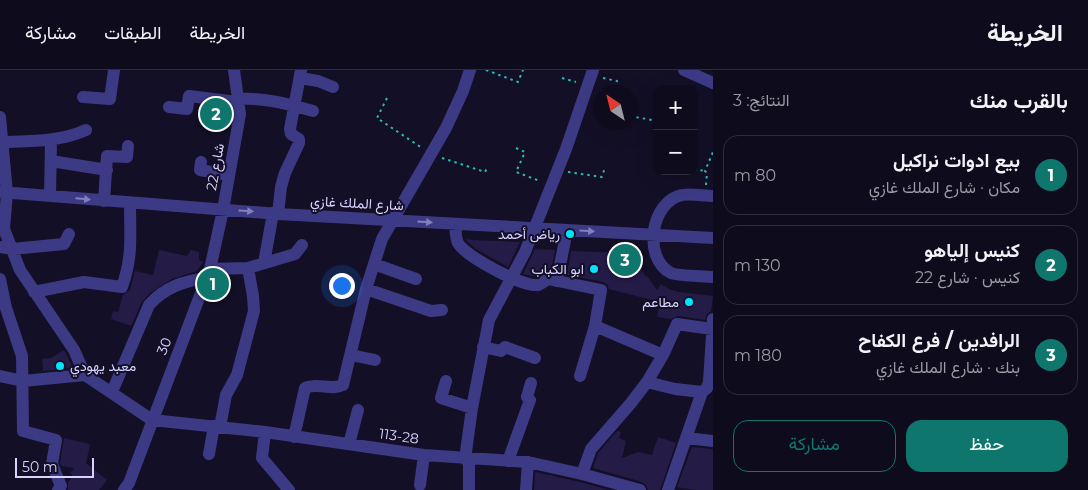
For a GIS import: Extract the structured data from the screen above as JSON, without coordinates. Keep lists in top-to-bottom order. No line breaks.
{"streets":{"street":["شارع 22","شارع الملك غازي","30","113-28"]},"crossings":[["شارع 22","شارع الملك غازي"],["شارع 22","30"],["شارع الملك غازي","30"],["30","113-28"]],"places":["رياض أحمد","ابو الكباب","مطاعم","معبد يهودي"],"scale_bar":"50 m","north":"top left","page":{"header":"الخريطة","nav":["الخريطة","الطبقات","مشاركة"],"heading":["بالقرب منك","النتائج: 3"],"map_buttons":["+","−"],"pins":["2","3","1"],"list":[{"mark":"1","name":"بيع ادوات نراكيل","note":"مكان · شارع الملك غازي","value":"80 m"},{"mark":"2","name":"كنيس إلياهو","note":"كنيس · شارع 22","value":"130 m"},{"mark":"3","name":"الرافدين / فرع الكفاح","note":"بنك · شارع الملك غازي","value":"180 m"}],"buttons":["حفظ","مشاركة"],"scale":"50 m"}}
